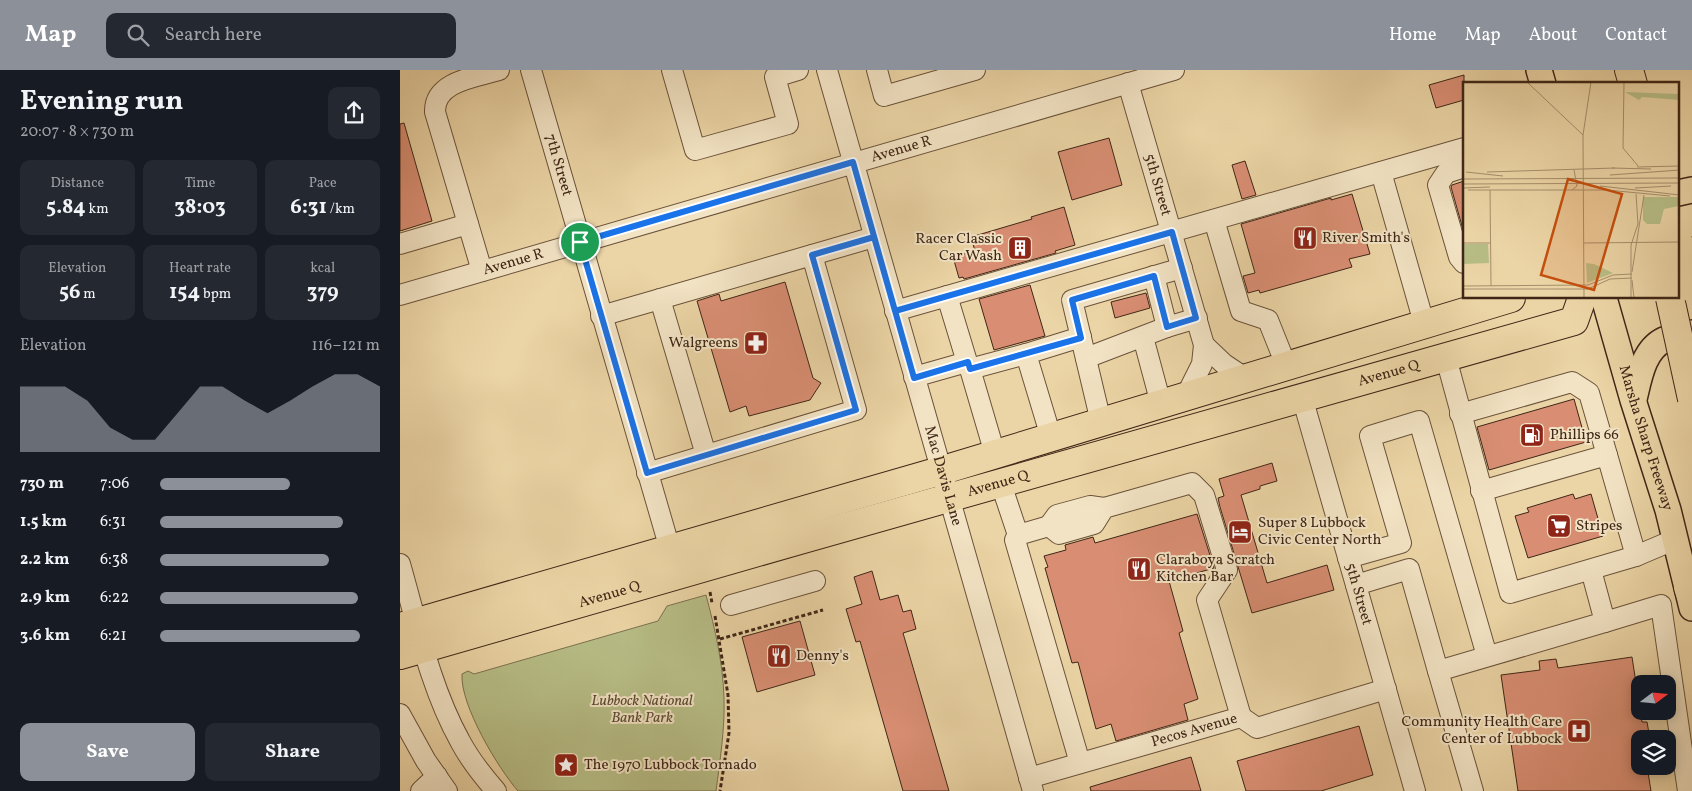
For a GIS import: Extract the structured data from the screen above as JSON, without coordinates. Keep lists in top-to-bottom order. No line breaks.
{"streets":{"highway":["Avenue Q"],"main road":["Marsha Sharp Freeway"],"street":["Avenue R","7th Street","5th Street","Mac Davis Lane","Pecos Avenue"]},"crossings":[["Avenue R","7th Street"],["Avenue R","5th Street"],["Avenue R","Mac Davis Lane"],["7th Street","Avenue Q"],["5th Street","Avenue Q"],["5th Street","Pecos Avenue"],["Avenue Q","Mac Davis Lane"],["Mac Davis Lane","Pecos Avenue"]],"parks":["Lubbock National Bank Park"],"places":{"restaurant":["River Smith's","Claraboya Scratch Kitchen Bar","Denny's"],"building":["Racer Classic Car Wash"],"pharmacy":["Walgreens"],"fuel station":["Phillips 66"],"supermarket":["Stripes"],"hotel":["Super 8 Lubbock Civic Center North"],"hospital":["Community Health Care Center of Lubbock"],"place":["The 1970 Lubbock Tornado"]},"north":"right","page":{"header":"Map","search":"Search here","nav":["Home","Map","About","Contact"],"heading":["Evening run","20:07 · 8 × 730 m"],"stats":[["Distance","5.84 km"],["Time","38:03"],["Pace","6:31 /km"],["Elevation","56 m"],["Heart rate","154 bpm"],["kcal","379"]],"chart":["Elevation","116–121 m"],"list":[{"name":"730 m","note":"7:06"},{"name":"1.5 km","note":"6:31"},{"name":"2.2 km","note":"6:38"},{"name":"2.9 km","note":"6:22"},{"name":"3.6 km","note":"6:21"}],"buttons":["Save","Share"]}}
